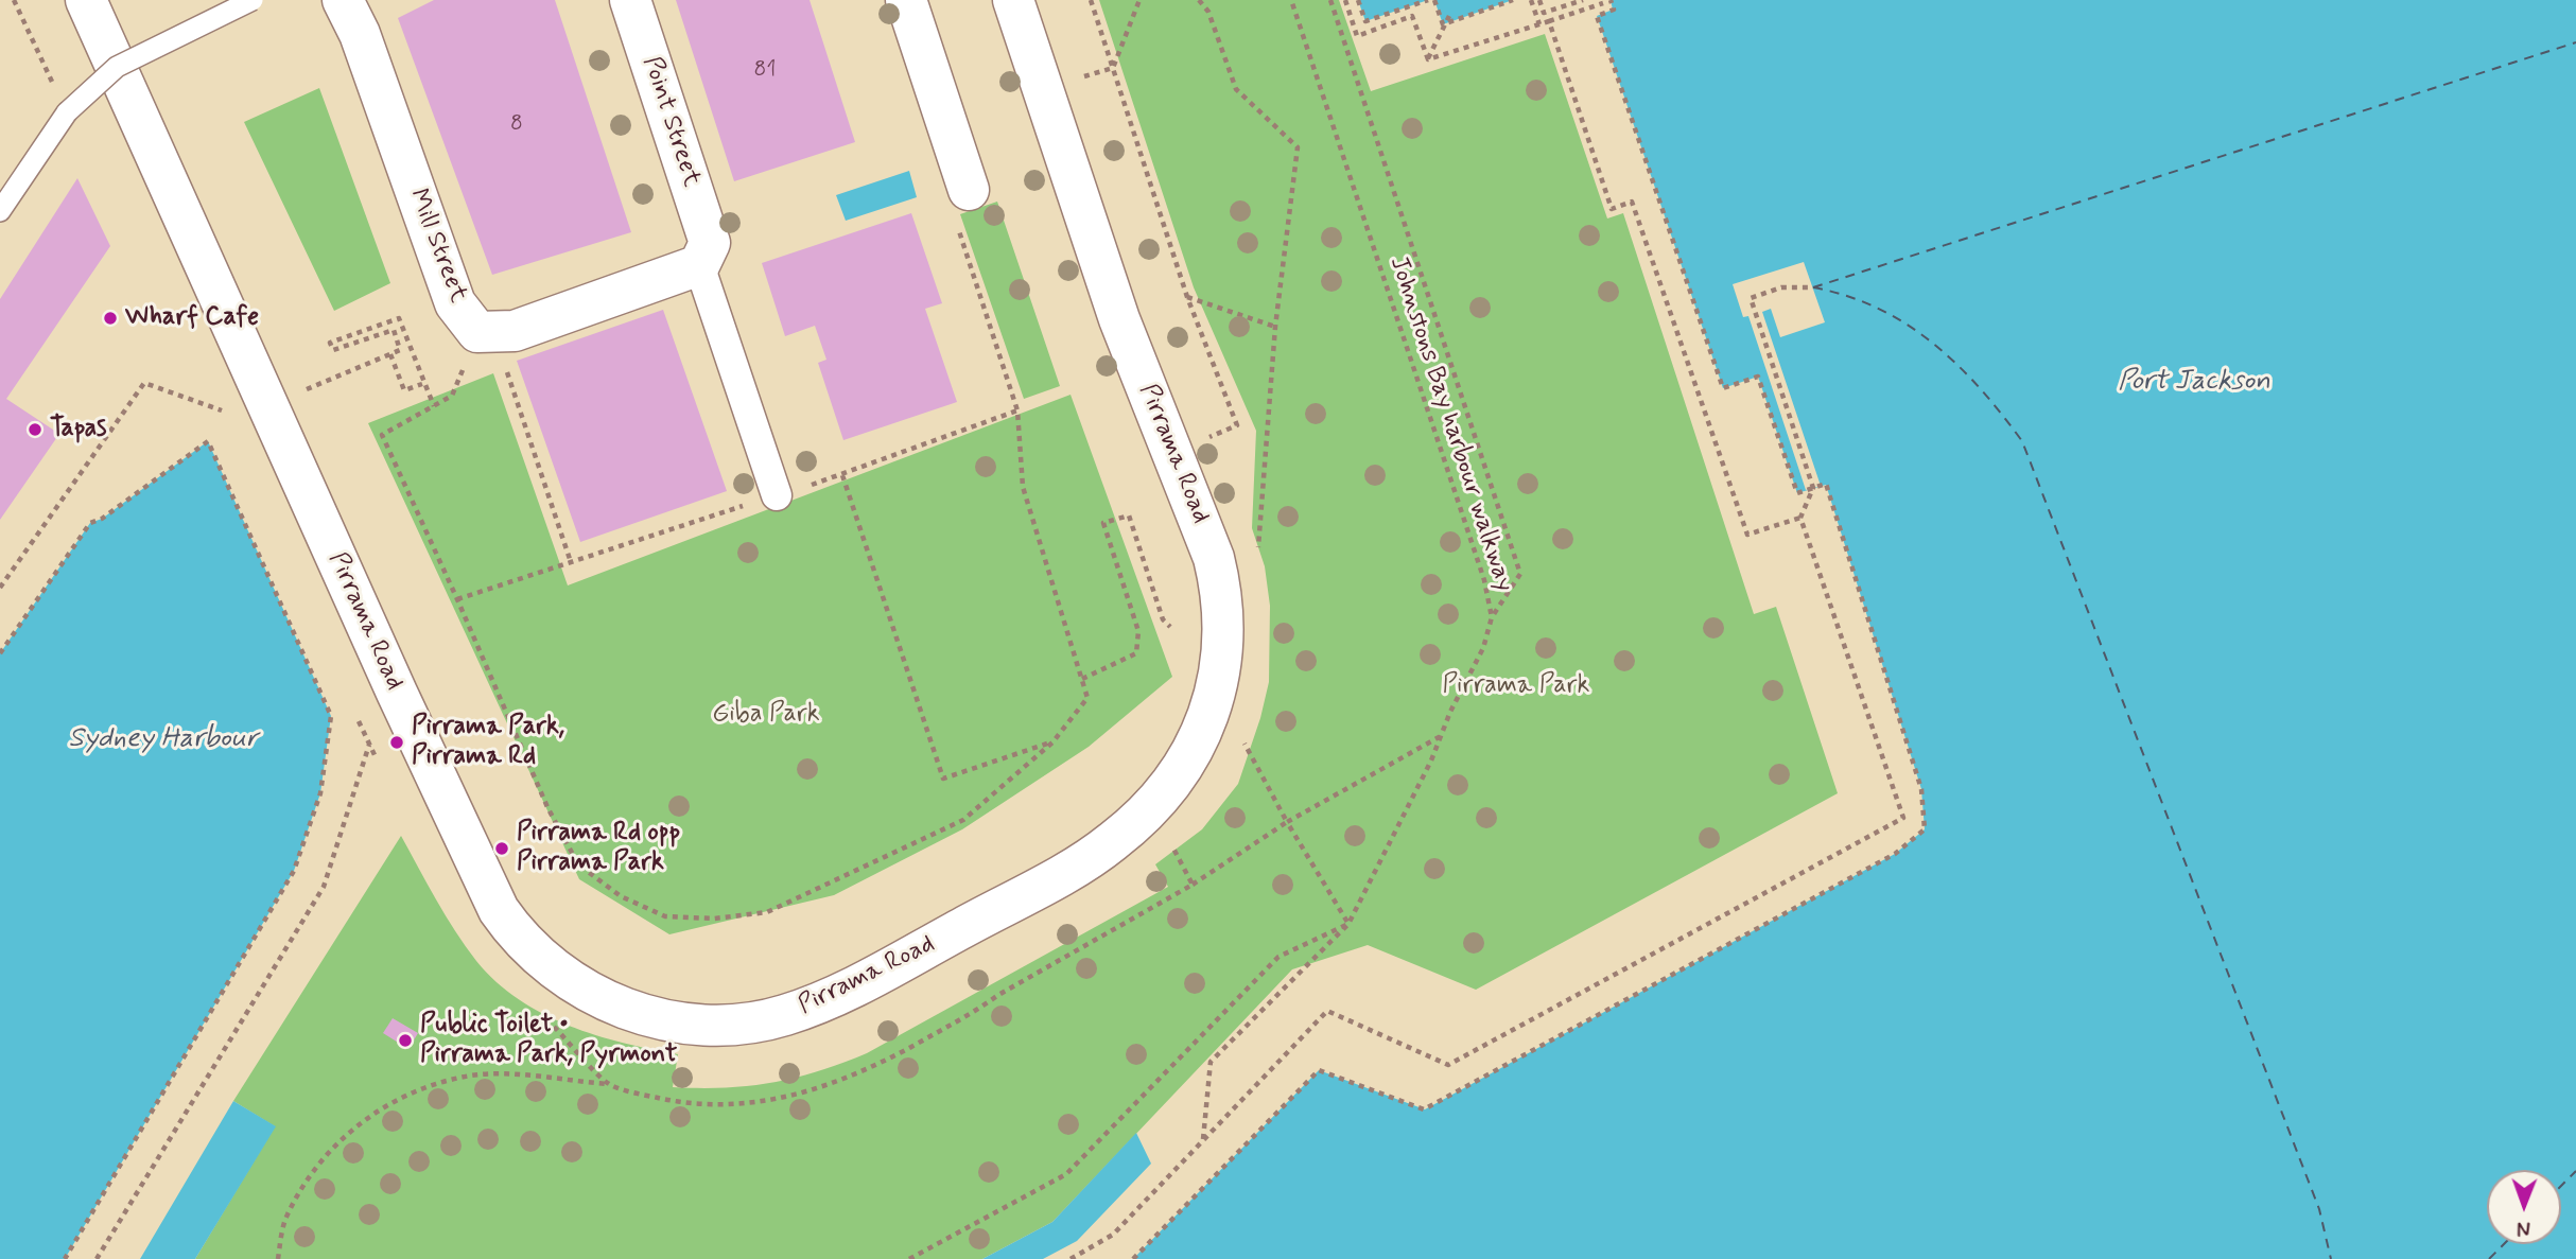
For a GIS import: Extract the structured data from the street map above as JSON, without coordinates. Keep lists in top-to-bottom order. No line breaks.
{"streets":{"street":["Point Street","Mill Street","Pirrama Road"],"path":["Johnstons Bay harbour walkway"]},"water":["Port Jackson","Sydney Harbour"],"parks":["Pirrama Park","Giba Park"],"places":["Wharf Cafe","Tapas","Pirrama Park, Pirrama Rd","Pirrama Rd opp Pirrama Park","Public Toilet • Pirrama Park, Pyrmont"],"house_numbers":["81","8"],"north":"bottom"}
